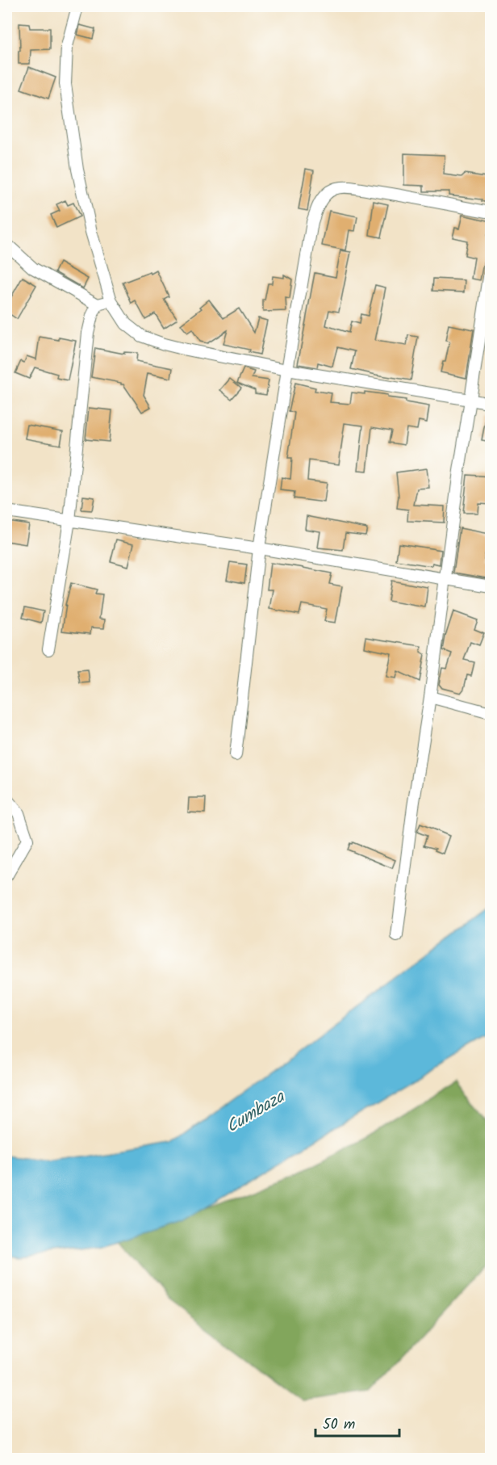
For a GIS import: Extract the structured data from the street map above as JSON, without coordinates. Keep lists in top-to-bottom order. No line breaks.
{"water":["Cumbaza"],"scale_bar":"50 m"}
